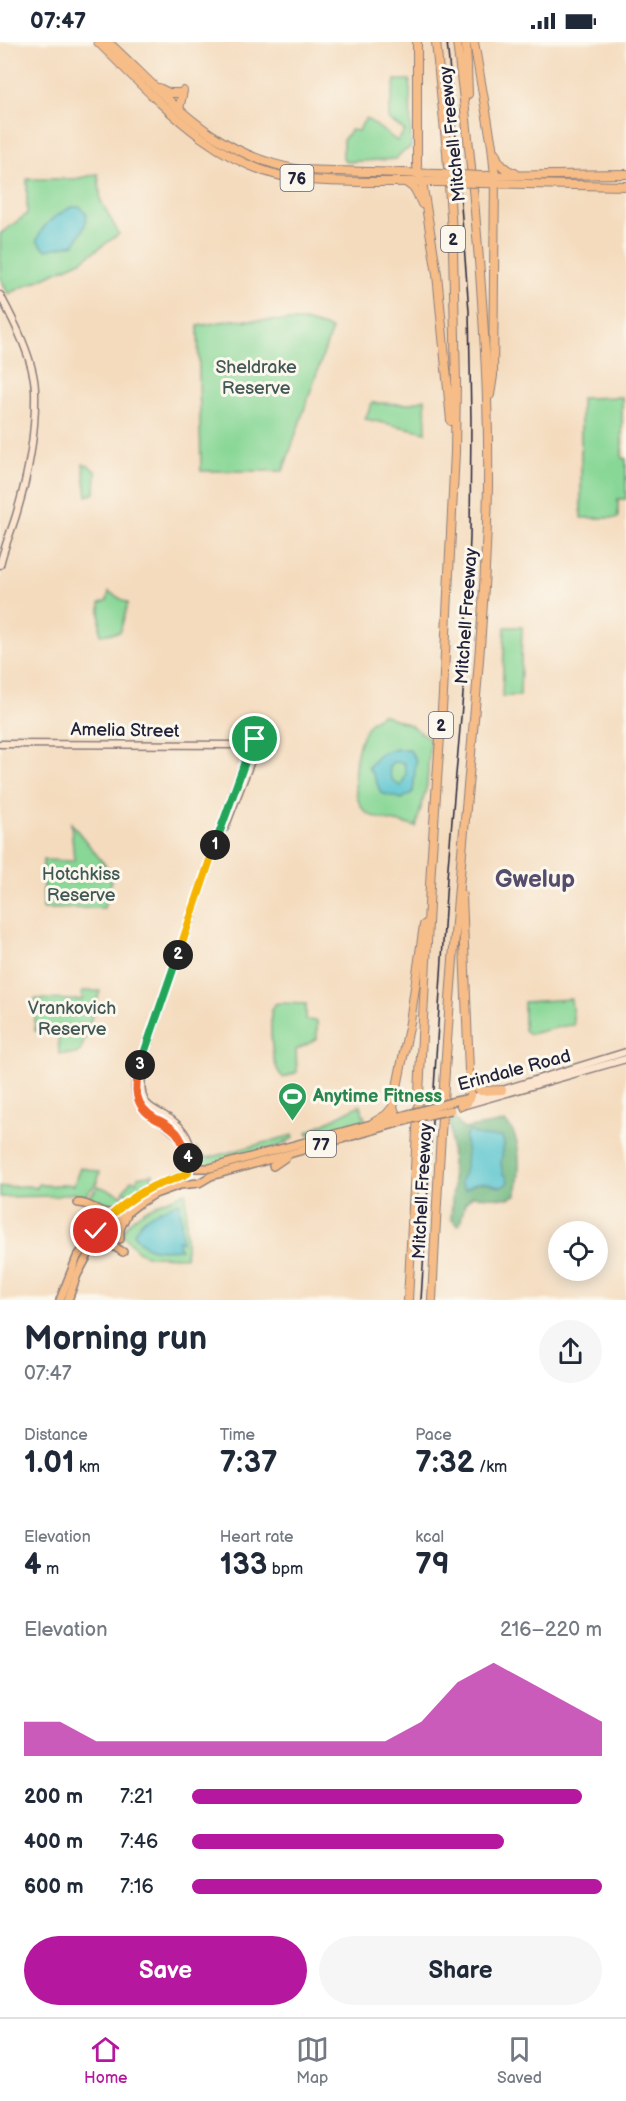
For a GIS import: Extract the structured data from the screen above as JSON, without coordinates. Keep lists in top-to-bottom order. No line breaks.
{"streets":{"highway":["Mitchell Freeway","76","2"],"main road":["Amelia Street","Erindale Road","77"]},"crossings":[["Erindale Road","77"]],"districts":["Gwelup"],"parks":["Sheldrake Reserve","Hotchkiss Reserve","Vrankovich Reserve"],"places":{"sports":["Anytime Fitness"]},"page":{"status":"07:47","pins":["1","2","3","4"],"heading":["Morning run","07:47"],"stats":[["Distance","1.01 km"],["Time","7:37"],["Pace","7:32 /km"],["Elevation","4 m"],["Heart rate","133 bpm"],["kcal","79"]],"chart":["Elevation","216–220 m"],"list":[{"name":"200 m","note":"7:21"},{"name":"400 m","note":"7:46"},{"name":"600 m","note":"7:16"}],"buttons":["Save","Share"],"tabs":["Home","Map","Saved"]}}
